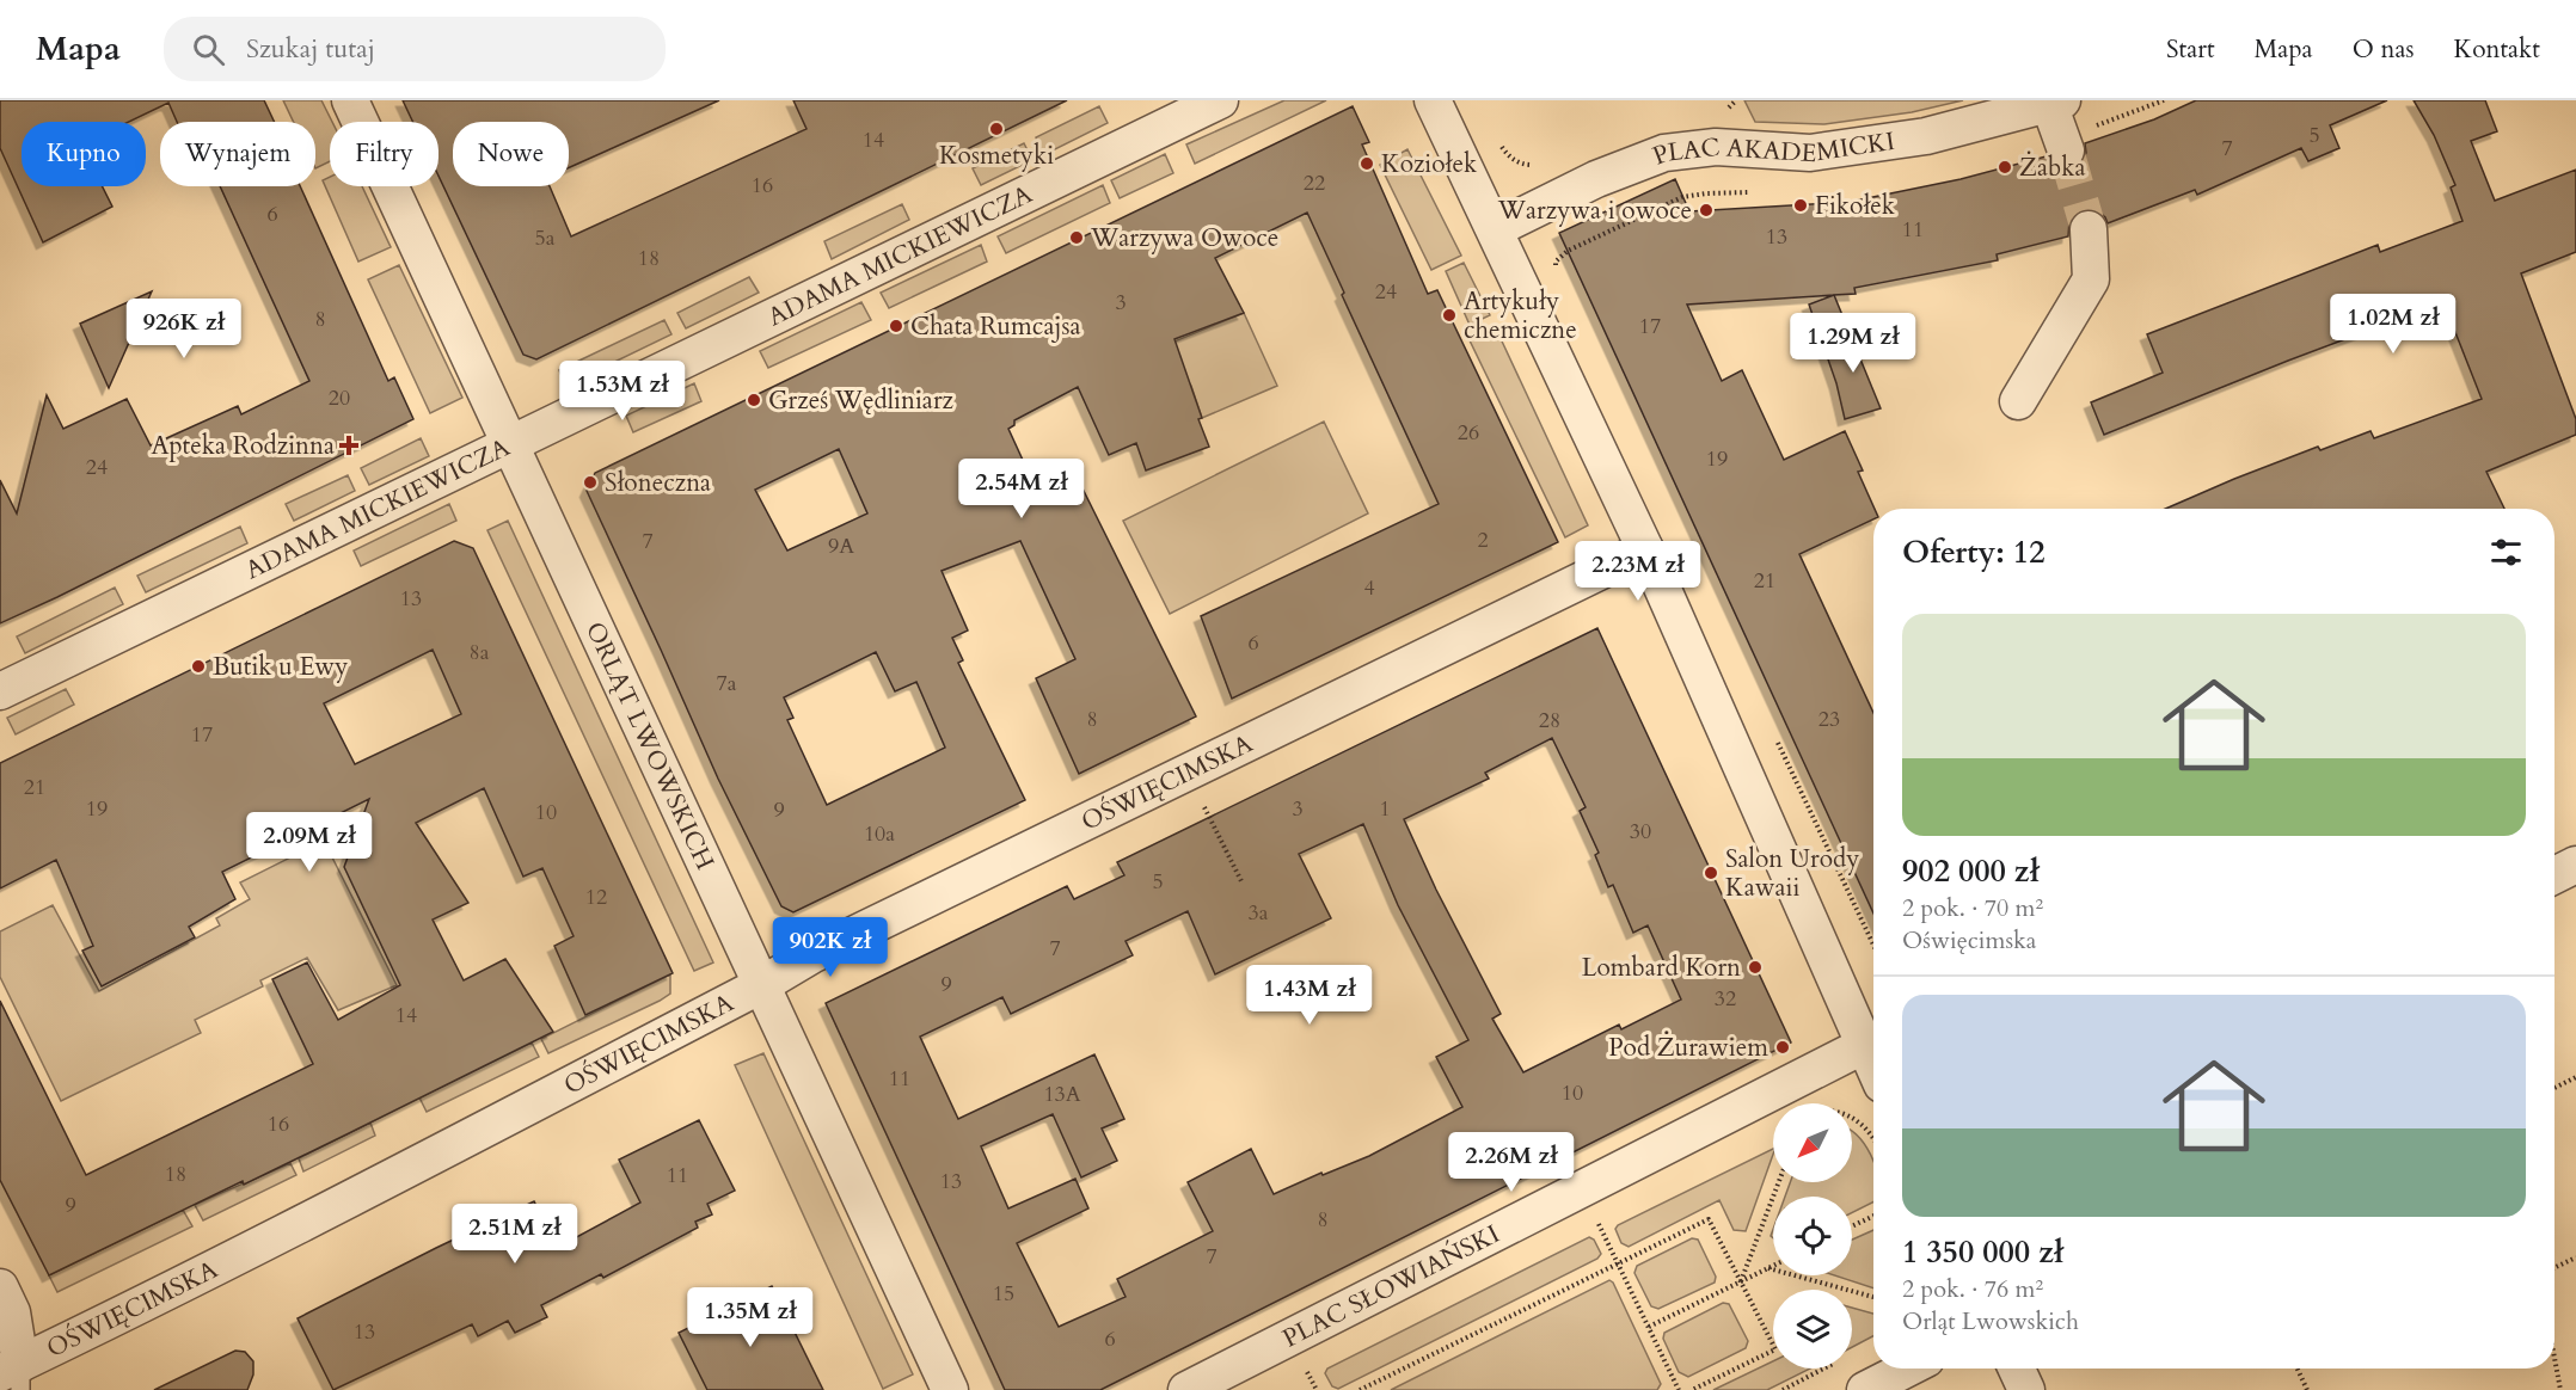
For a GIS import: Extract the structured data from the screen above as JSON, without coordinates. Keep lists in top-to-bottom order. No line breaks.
{"streets":{"street":["PLAC AKADEMICKI","ADAMA MICKIEWICZA","ORLĄT LWOWSKICH","OŚWIĘCIMSKA","PLAC SŁOWIAŃSKI"]},"crossings":[["ADAMA MICKIEWICZA","ORLĄT LWOWSKICH"],["ORLĄT LWOWSKICH","OŚWIĘCIMSKA"]],"places":{"other":["Kosmetyki","Koziołek","Żabka","Fikołek","Warzywa i owoce","Warzywa Owoce","Artykuły chemiczne","Chata Rumcajsa","Grześ Wędliniarz","Słoneczna","Butik u Ewy","Salon Urody Kawaii","Lombard Korn","Pod Żurawiem"],"health":["Apteka Rodzinna"]},"house_numbers":["5","14","7","22","16","6","11","13","5a","18","24","3","8","17","20","26","19","24","2","7","9A","21","4","13","6","8a","7a","8","23","28","17","21","19","3","1","9","10","30","10a","5","12","3a","7","9","32","14","11","10","13A","16","18","11","13","9","8","7","15","13","6"],"north":"bottom left","page":{"header":"Mapa","search":"Szukaj tutaj","nav":["Start","Mapa","O nas","Kontakt"],"chip":["Kupno","Wynajem","Filtry","Nowe"],"price":["1.02M zł","926K zł","1.29M zł","1.53M zł","2.54M zł","2.23M zł","2.09M zł","902K zł","1.43M zł","2.26M zł","2.51M zł","1.35M zł"],"heading":"Oferty: 12","list":[{"name":"902 000 zł","note":"2 pok. · 70 m² · Oświęcimska"},{"name":"1 350 000 zł","note":"2 pok. · 76 m² · Orląt Lwowskich"}]}}
